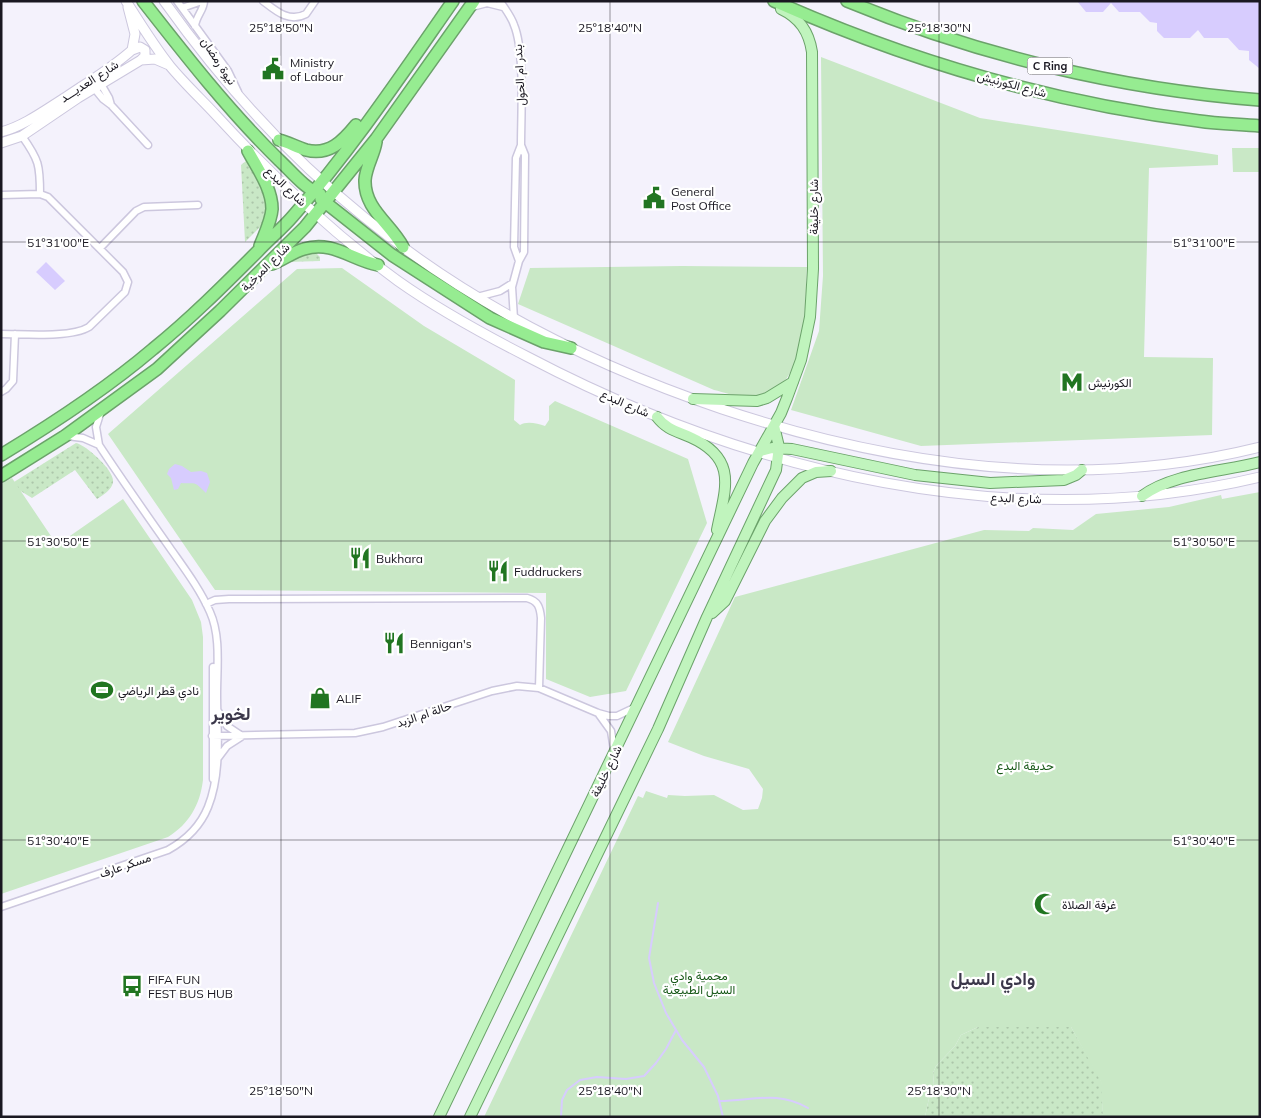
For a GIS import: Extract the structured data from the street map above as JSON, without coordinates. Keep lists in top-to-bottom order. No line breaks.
{"streets":{"highway":["C Ring","شارع الكورنيش","شارع المرخية"],"main road":["شارع العديـــد","شارع البدع","شارع خليفة"],"street":["نيوة رمضان","بندر ام الحول","حالة ام الزبد","مسكر عارف"]},"crossings":[["شارع البدع","شارع خليفة"],["شارع البدع","شارع المرخية"],["شارع خليفة","حالة ام الزبد"],["حالة ام الزبد","مسكر عارف"]],"districts":["لخوير","وادي السيل"],"parks":["حديقة البدع","محمية وادي السيل الطبيعية"],"places":{"public building":["Ministry of Labour","General Post Office"],"metro station":["الكورنيش"],"restaurant":["Bukhara","Fuddruckers","Bennigan's"],"sports":["نادي قطر الرياضي"],"shop":["ALIF"],"mosque":["غرفة الصلاة"],"bus stop":["FIFA FUN FEST BUS HUB"]},"coordinates":["25°18'50\"N","25°18'40\"N","25°18'30\"N","51°31'00\"E","51°30'50\"E","51°30'40\"E"]}
